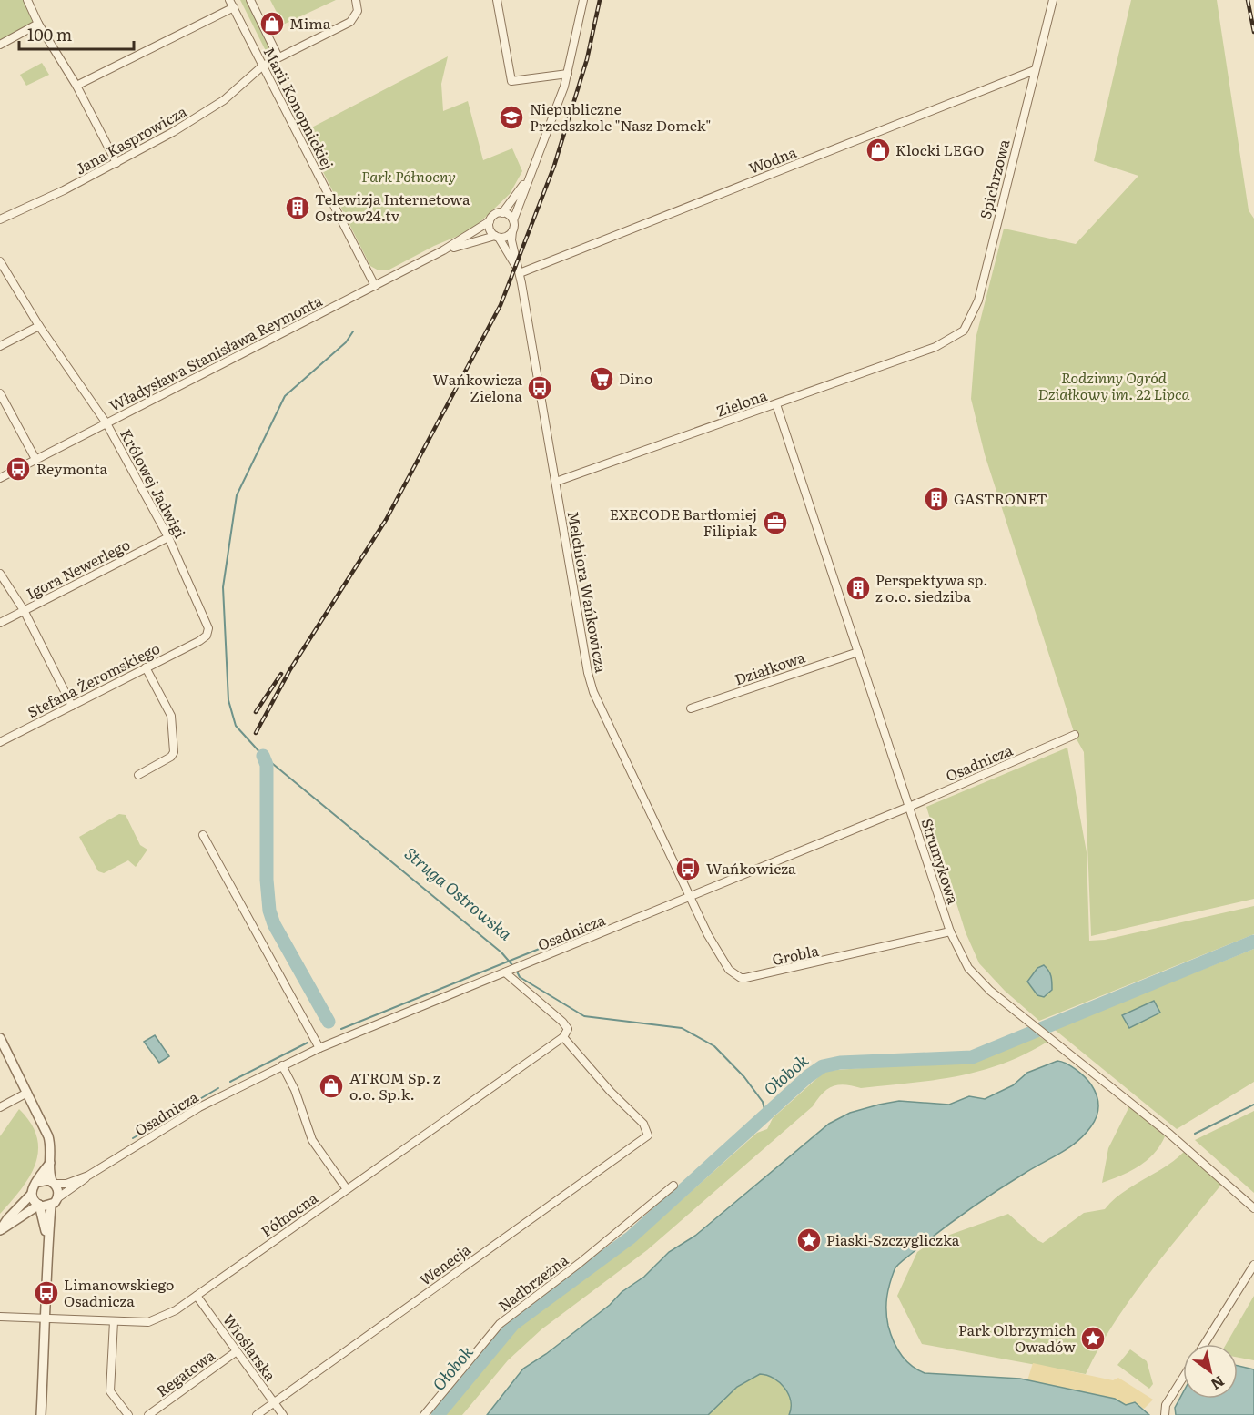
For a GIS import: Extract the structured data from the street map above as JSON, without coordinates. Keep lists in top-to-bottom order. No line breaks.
{"streets":{"street":["Marii Konopnickiej","Jana Kasprowicza","Wodna","Spichrzowa","Władysława Stanisława Reymonta","Zielona","Królowej Jadwigi","Igora Newerlego","Melchiora Wańkowicza","Działkowa","Stefana Żeromskiego","Osadnicza","Strumykowa","Grobla","Północna","Wenecja","Nadbrzeżna","Wioślarska","Regatowa"]},"crossings":[["Marii Konopnickiej","Jana Kasprowicza"],["Marii Konopnickiej","Władysława Stanisława Reymonta"],["Wodna","Spichrzowa"],["Wodna","Melchiora Wańkowicza"],["Spichrzowa","Zielona"],["Władysława Stanisława Reymonta","Królowej Jadwigi"],["Władysława Stanisława Reymonta","Melchiora Wańkowicza"],["Zielona","Melchiora Wańkowicza"],["Zielona","Strumykowa"],["Królowej Jadwigi","Igora Newerlego"],["Królowej Jadwigi","Stefana Żeromskiego"],["Melchiora Wańkowicza","Osadnicza"],["Melchiora Wańkowicza","Grobla"],["Działkowa","Strumykowa"],["Osadnicza","Strumykowa"],["Osadnicza","Grobla"],["Strumykowa","Grobla"],["Północna","Wenecja"],["Północna","Wioślarska"],["Wenecja","Wioślarska"],["Wioślarska","Regatowa"]],"water":["Struga Ostrowska","Ołobok"],"parks":["Park Północny","Rodzinny Ogród Działkowy im. 22 Lipca"],"places":{"shop":["Mima","Klocki LEGO","ATROM Sp. z o.o. Sp.k."],"school or university":["Niepubliczne Przedszkole \"Nasz Domek\""],"building":["Telewizja Internetowa Ostrow24.tv","GASTRONET","Perspektywa sp. z o.o. siedziba"],"supermarket":["Dino"],"bus stop":["Wańkowicza Zielona","Reymonta","Wańkowicza","Limanowskiego Osadnicza"],"office":["EXECODE Bartłomiej Filipiak"],"place":["Piaski-Szczygliczka","Park Olbrzymich Owadów"]},"scale_bar":"100 m","north":"bottom right"}
